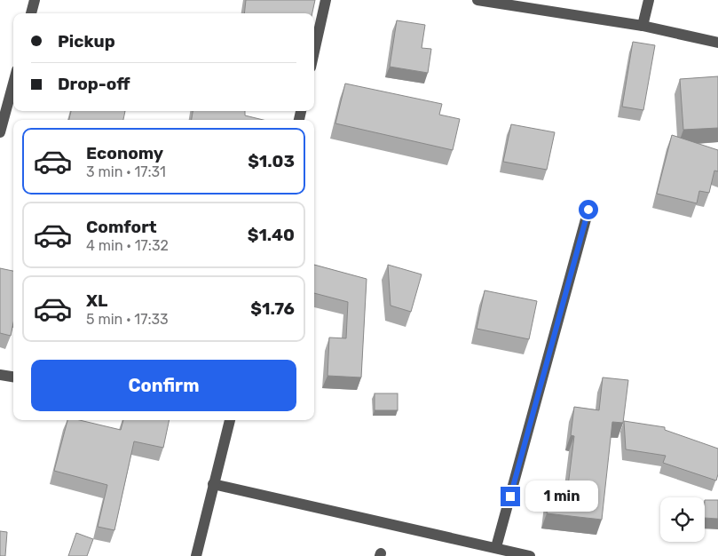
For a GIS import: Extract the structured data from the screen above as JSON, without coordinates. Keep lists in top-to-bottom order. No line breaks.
{"page":{"banner":["Pickup","Drop-off"],"list":[{"name":"Economy","note":"3 min · 17:31","value":"$1.03"},{"name":"Comfort","note":"4 min · 17:32","value":"$1.40"},{"name":"XL","note":"5 min · 17:33","value":"$1.76"}],"buttons":"Confirm","bubble":"1 min"}}
